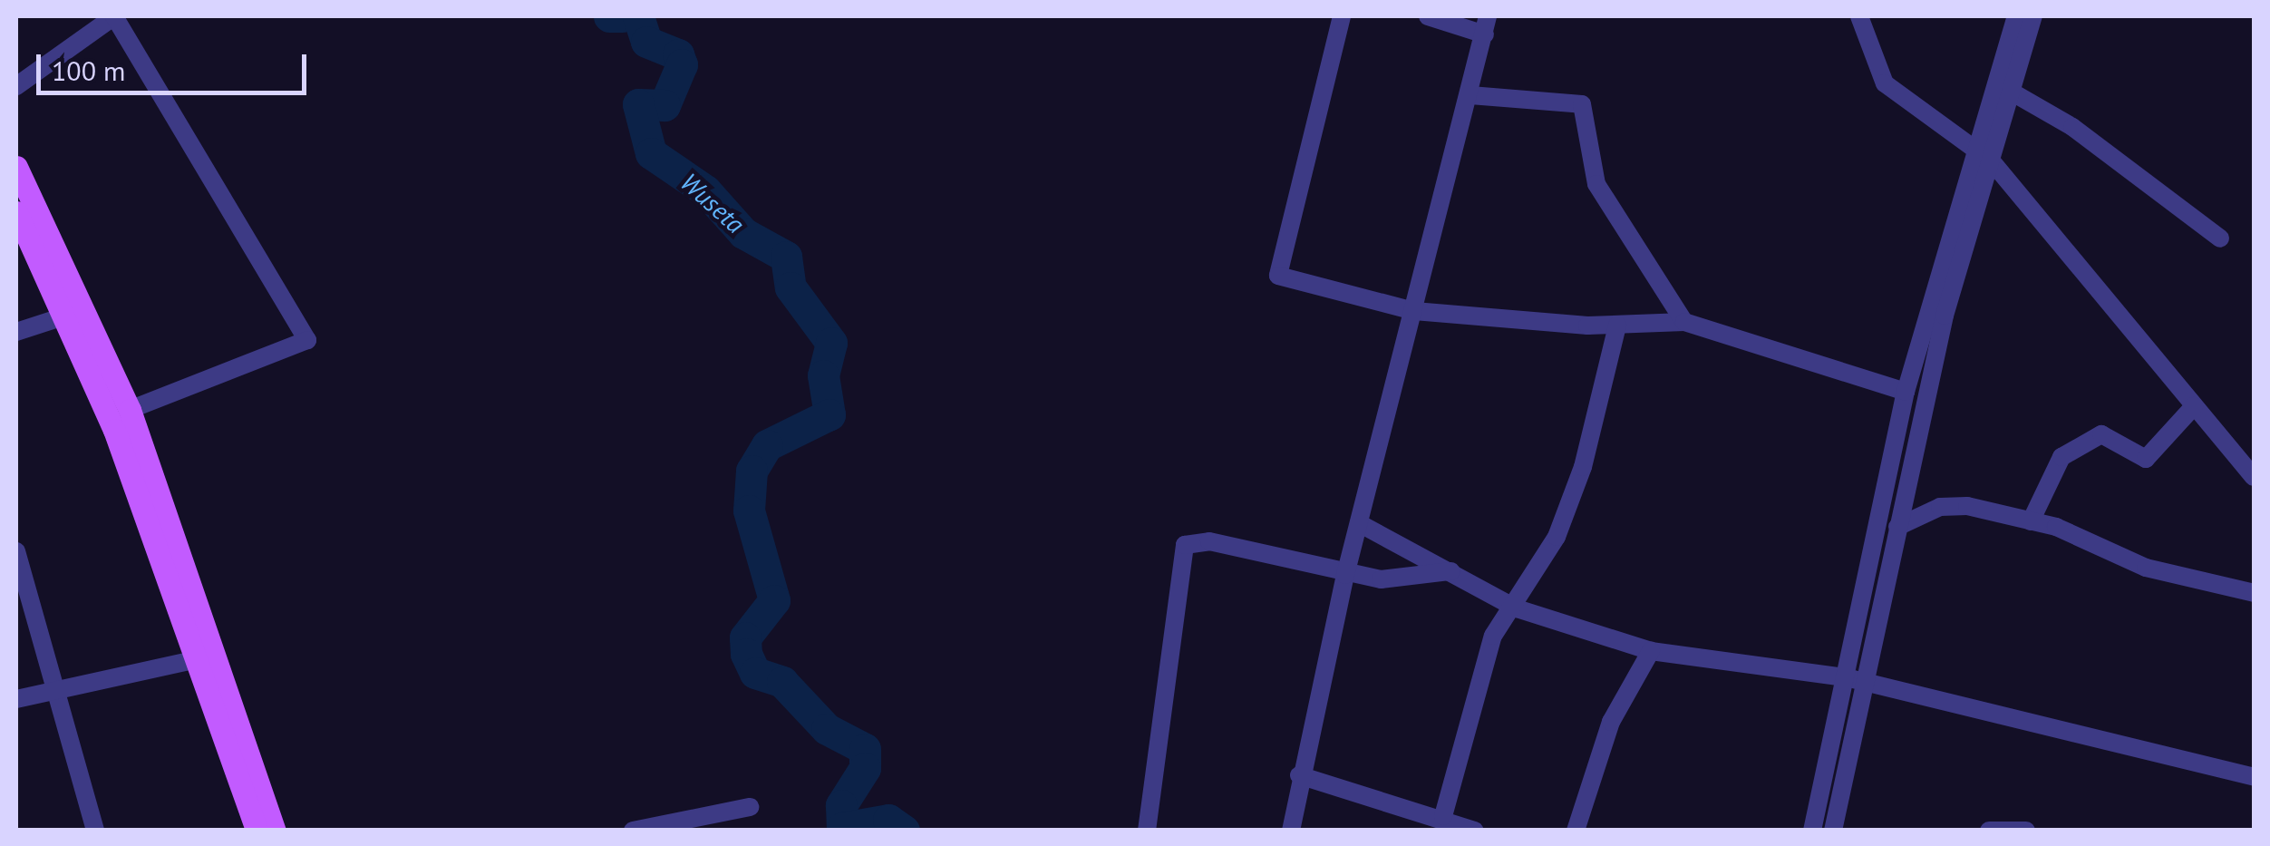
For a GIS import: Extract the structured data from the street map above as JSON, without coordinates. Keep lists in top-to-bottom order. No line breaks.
{"water":["Wuseta"],"scale_bar":"100 m"}
